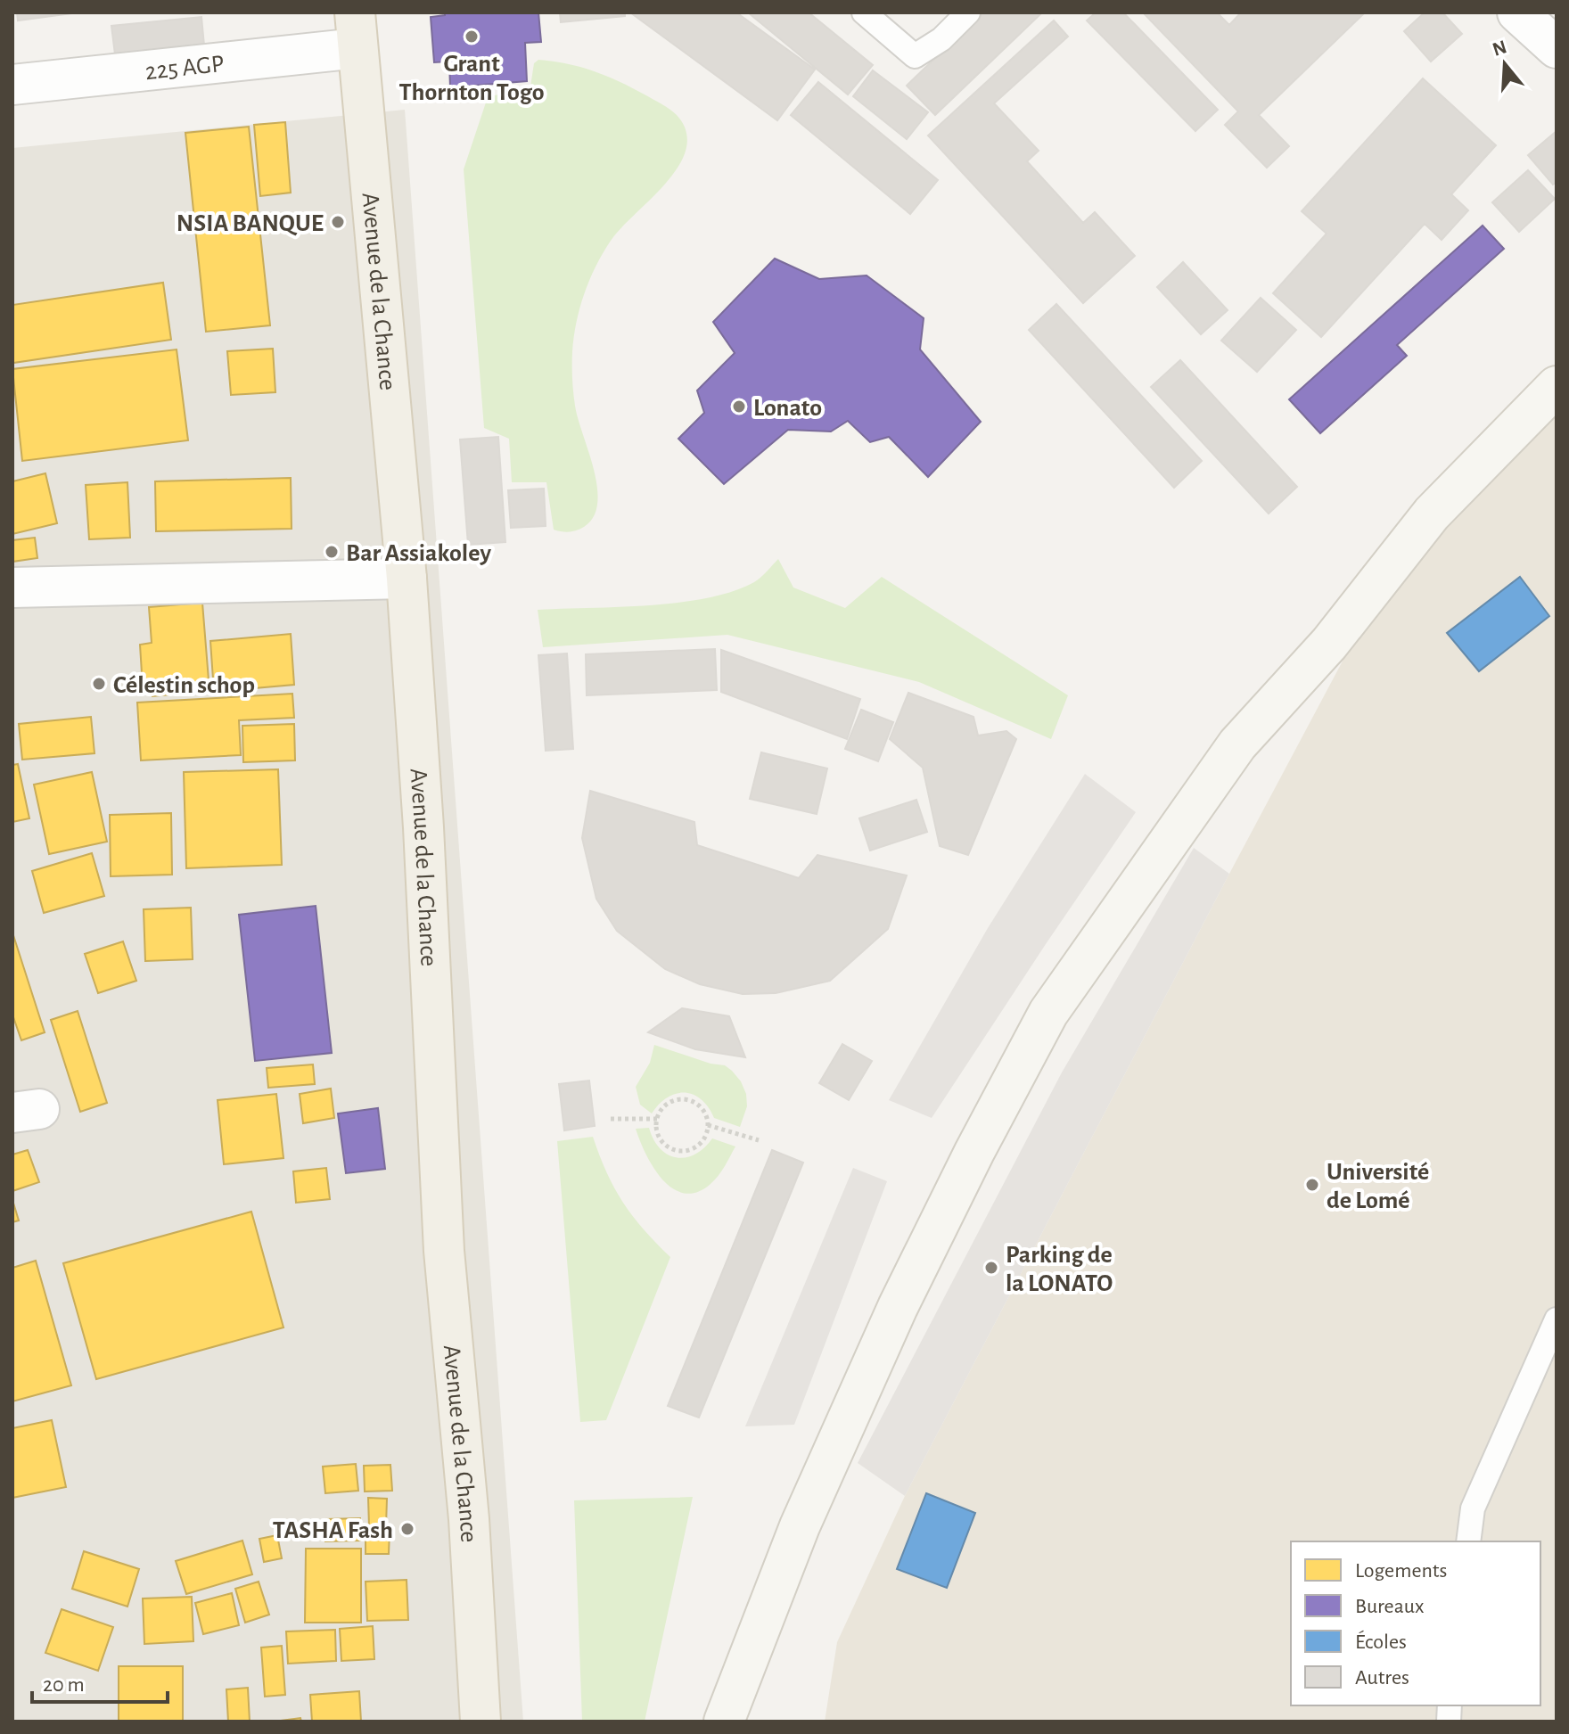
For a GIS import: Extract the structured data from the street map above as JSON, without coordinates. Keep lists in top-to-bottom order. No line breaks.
{"streets":{"main road":["Avenue de la Chance"],"street":["225 AGP"]},"crossings":[["225 AGP","Avenue de la Chance"]],"places":["Grant Thornton Togo","NSIA BANQUE","Lonato","Bar Assiakoley","Célestin schop","Université de Lomé","Parking de la LONATO","TASHA Fash"],"legend":["Logements","Bureaux","Écoles","Autres"],"scale_bar":"20 m","north":"top"}
